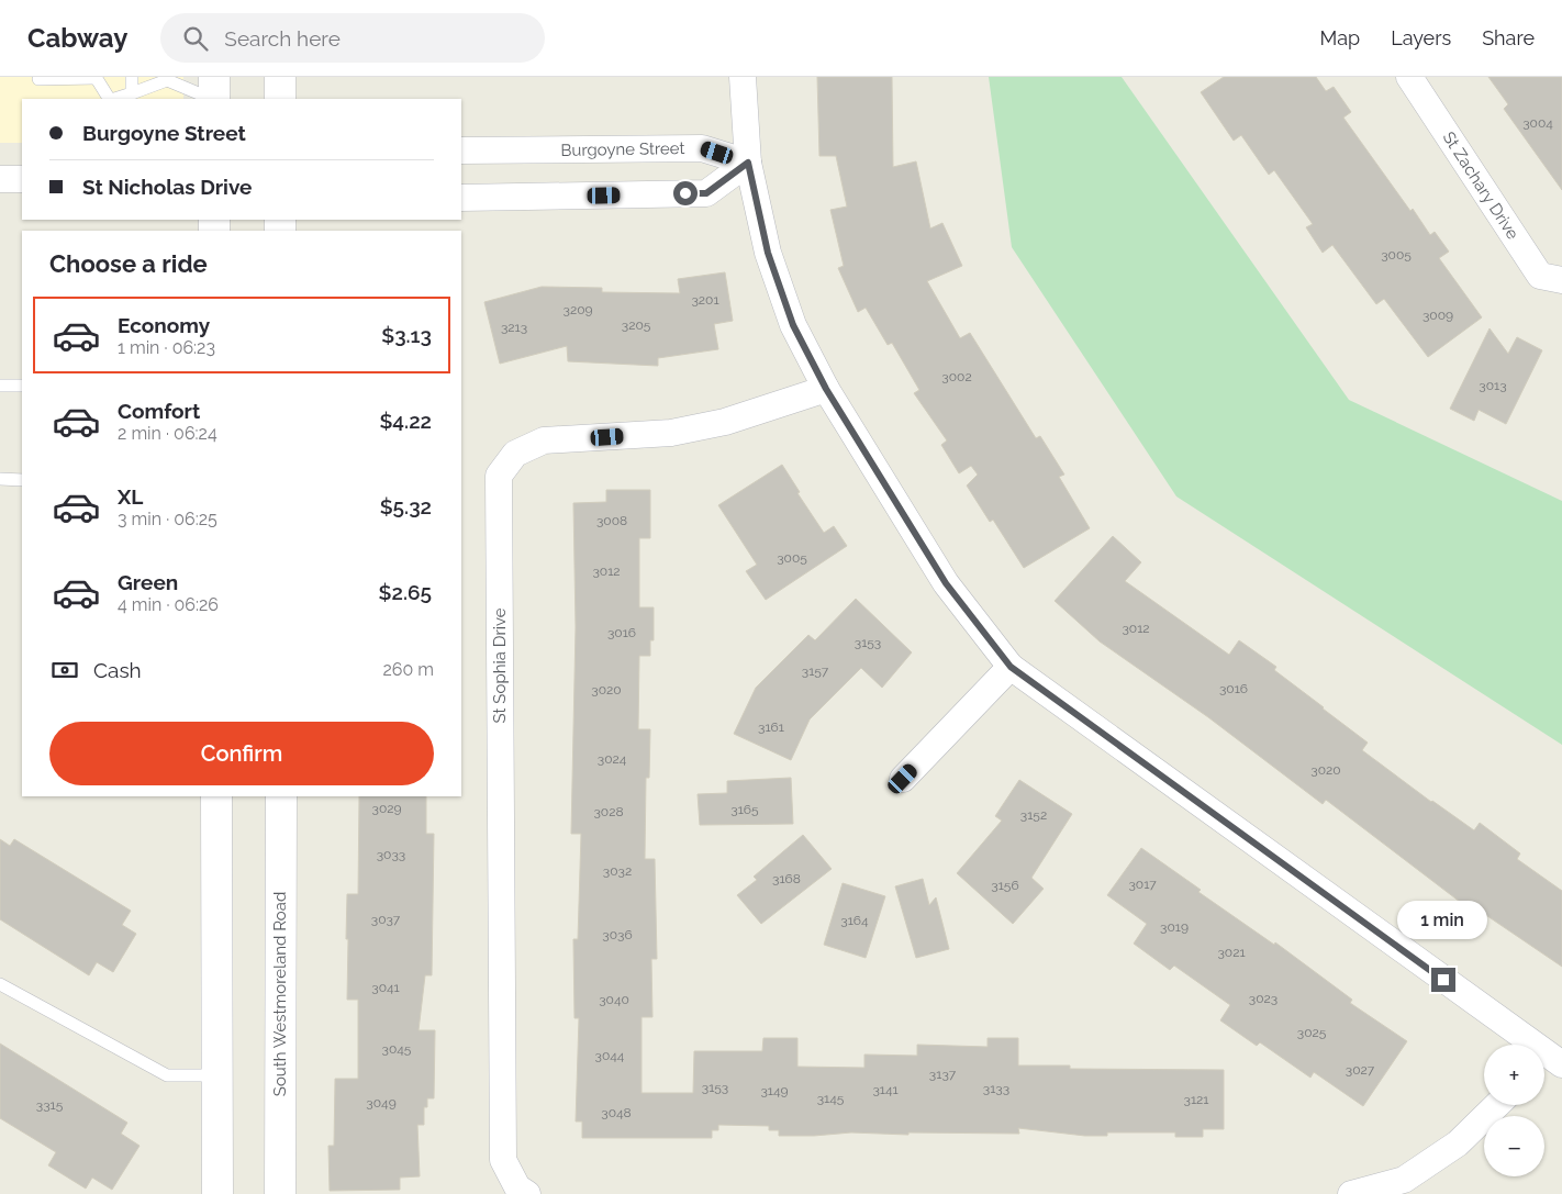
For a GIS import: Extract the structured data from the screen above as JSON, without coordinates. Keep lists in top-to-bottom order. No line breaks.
{"streets":{"main road":["South Westmoreland Road"],"street":["Burgoyne Street","St Zachary Drive","St Sophia Drive"]},"house_numbers":["3004","3005","3201","3209","3009","3205","3213","3002","3013","3008","3005","3012","3012","3016","3153","3157","3016","3020","3161","3024","3020","3029","3165","3028","3152","3033","3032","3168","3017","3156","3037","3164","3019","3036","3021","3041","3023","3040","3025","3045","3044","3027","3137","3153","3133","3141","3149","3145","3121","3049","3315","3048"],"page":{"header":"Cabway","search":"Search here","nav":["Map","Layers","Share"],"banner":["Burgoyne Street","St Nicholas Drive"],"heading":"Choose a ride","list":[{"name":"Economy","note":"1 min · 06:23","value":"$3.13"},{"name":"Comfort","note":"2 min · 06:24","value":"$4.22"},{"name":"XL","note":"3 min · 06:25","value":"$5.32"},{"name":"Green","note":"4 min · 06:26","value":"$2.65"}],"pay":["Cash","260 m"],"buttons":"Confirm","bubble":"1 min","map_buttons":["+","−"]}}
